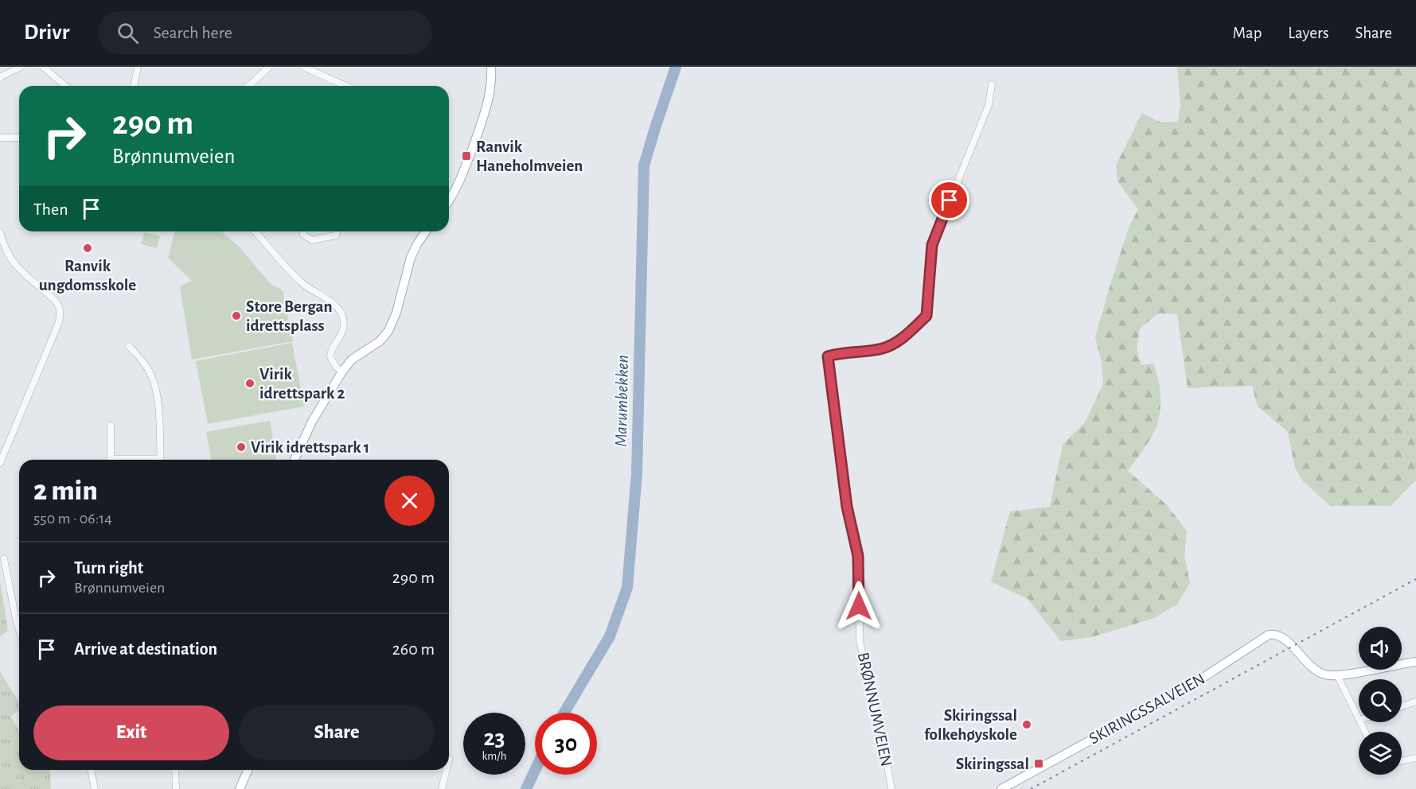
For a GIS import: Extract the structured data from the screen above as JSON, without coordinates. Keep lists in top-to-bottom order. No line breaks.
{"streets":{"main road":["SKIRINGSSALVEIEN"],"street":["BRØNNUMVEIEN"]},"water":["Marumbekken"],"places":{"transit":["Ranvik Haneholmveien","Skiringssal"],"other":["Ranvik ungdomsskole","Store Bergan idrettsplass","Virik idrettspark 2","Virik idrettspark 1","Skiringssal folkehøyskole"]},"page":{"header":"Drivr","search":"Search here","nav":["Map","Layers","Share"],"turn":["290 m","Brønnumveien"],"then":"Then","heading":["2 min","550 m · 06:14"],"list":[{"name":"Turn right","note":"Brønnumveien","value":"290 m"},{"name":"Arrive at destination","value":"260 m"}],"buttons":["Exit","Share"],"speed":"23 km/h","limit":"30"}}
